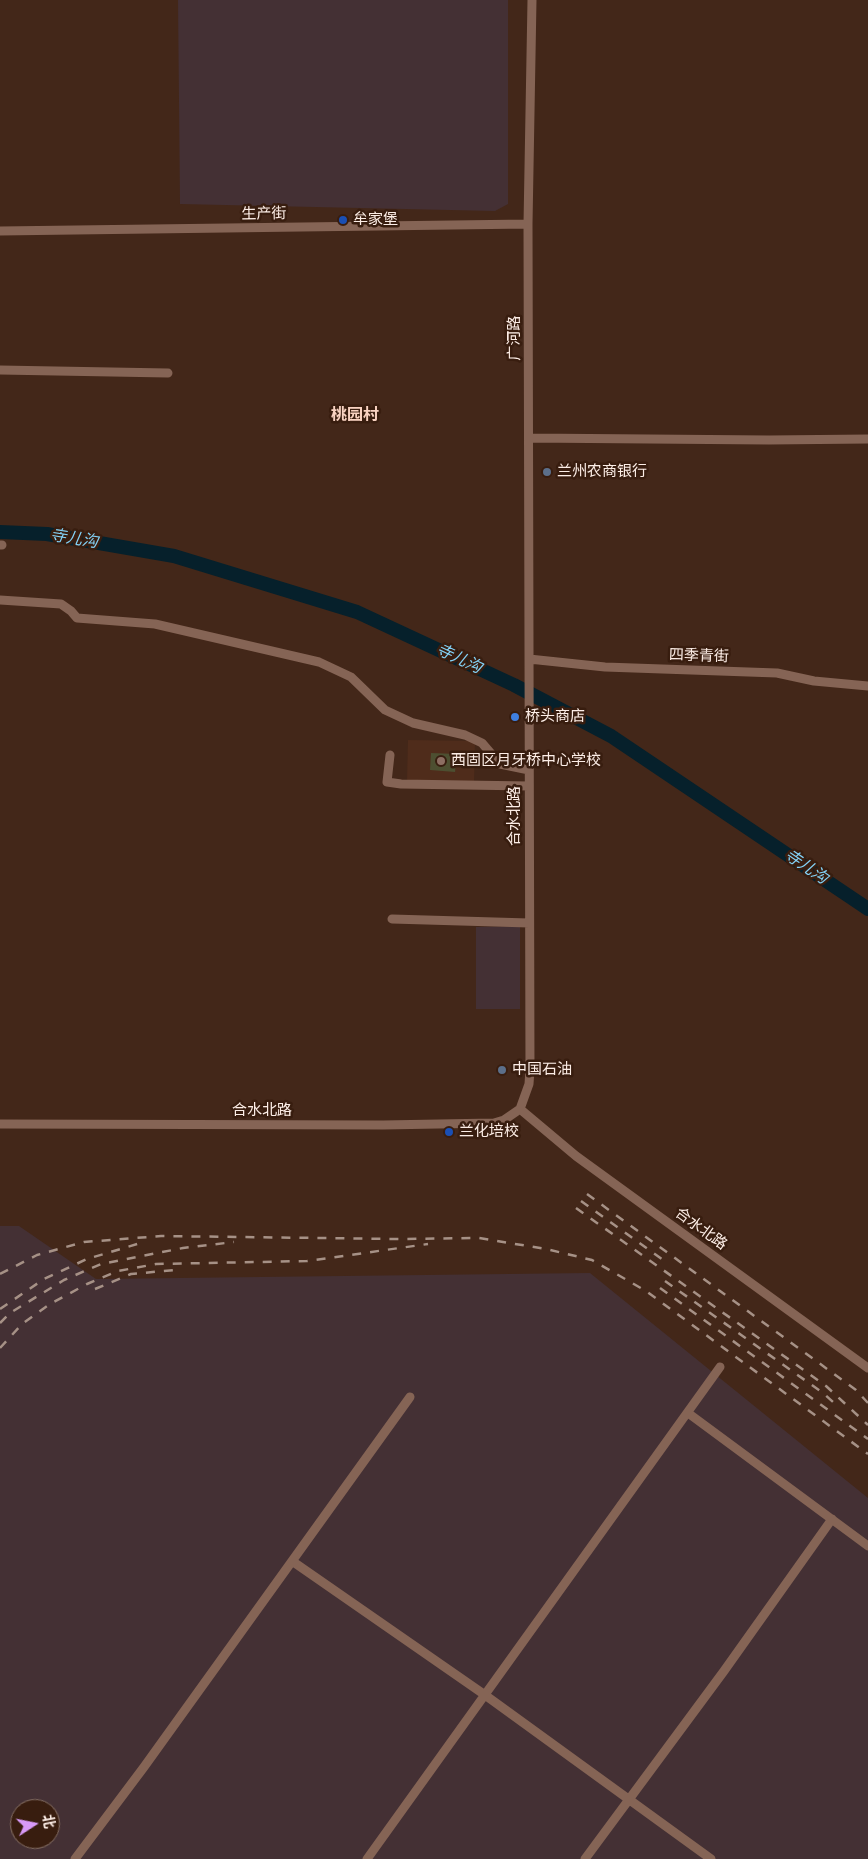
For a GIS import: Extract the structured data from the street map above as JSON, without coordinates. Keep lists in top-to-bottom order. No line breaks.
{"streets":{"street":["生产街","广河路","四季青街","合水北路"]},"crossings":[["生产街","广河路"],["广河路","四季青街"],["广河路","合水北路"]],"districts":["桃园村"],"water":["寺儿沟"],"places":["牟家堡","兰州农商银行","桥头商店","西固区月牙桥中心学校","中国石油","兰化培校"],"north":"right"}
